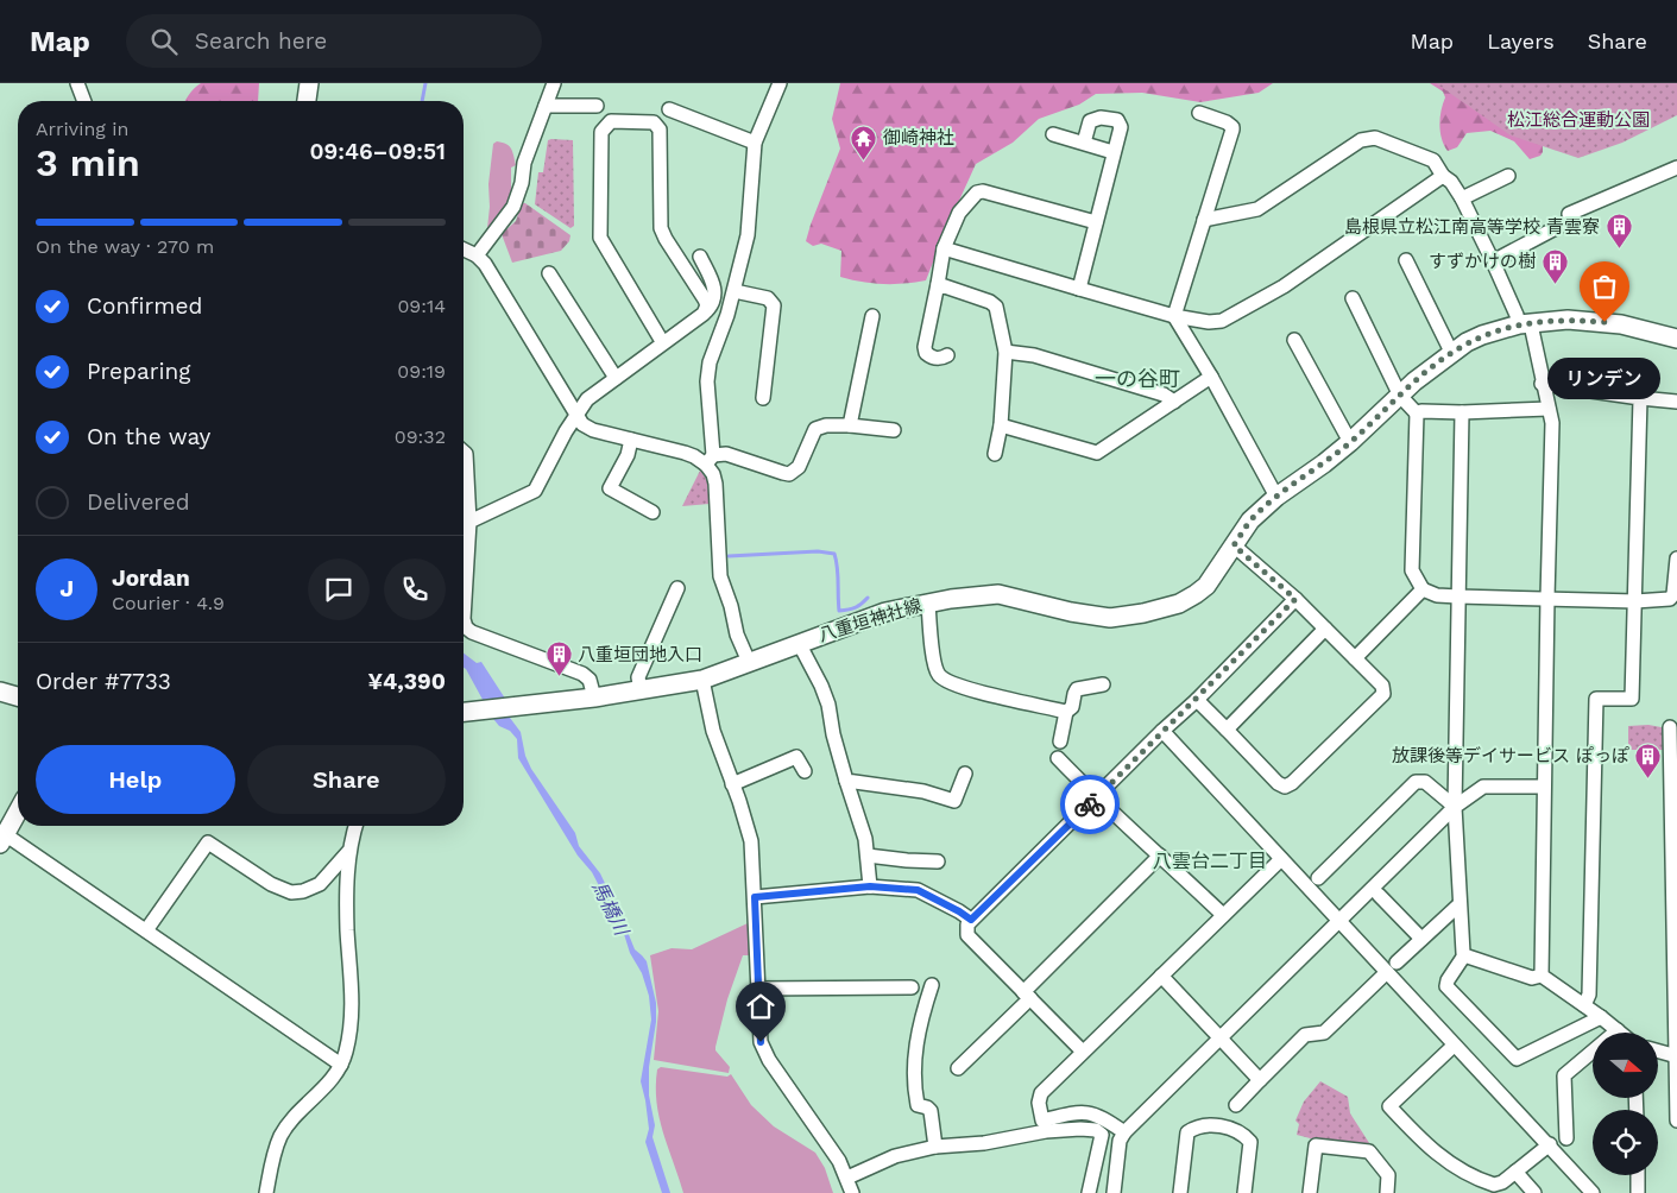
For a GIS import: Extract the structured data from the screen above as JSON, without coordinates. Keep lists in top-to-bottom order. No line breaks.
{"streets":{"main road":["八重垣神社線"]},"districts":["一の谷町","八雲台二丁目"],"water":["馬橋川"],"parks":["松江総合運動公園"],"places":{"temple":["御崎神社"],"building":["島根県立松江南高等学校 青雲寮","すずかけの樹","八重垣団地入口","放課後等デイサービス ぽっぽ"],"other":["リンデン"]},"north":"right","page":{"header":"Map","search":"Search here","nav":["Map","Layers","Share"],"heading":["3 min","Arriving in","09:46–09:51"],"panel":["Jordan","Courier · 4.9","Order #7733","¥4,390"],"bar":"On the way · 270 m","list":[["Confirmed","09:14"],["Preparing","09:19"],["On the way","09:32"],"Delivered"],"bubble":"リンデン","round":"J","buttons":["Help","Share"]}}
